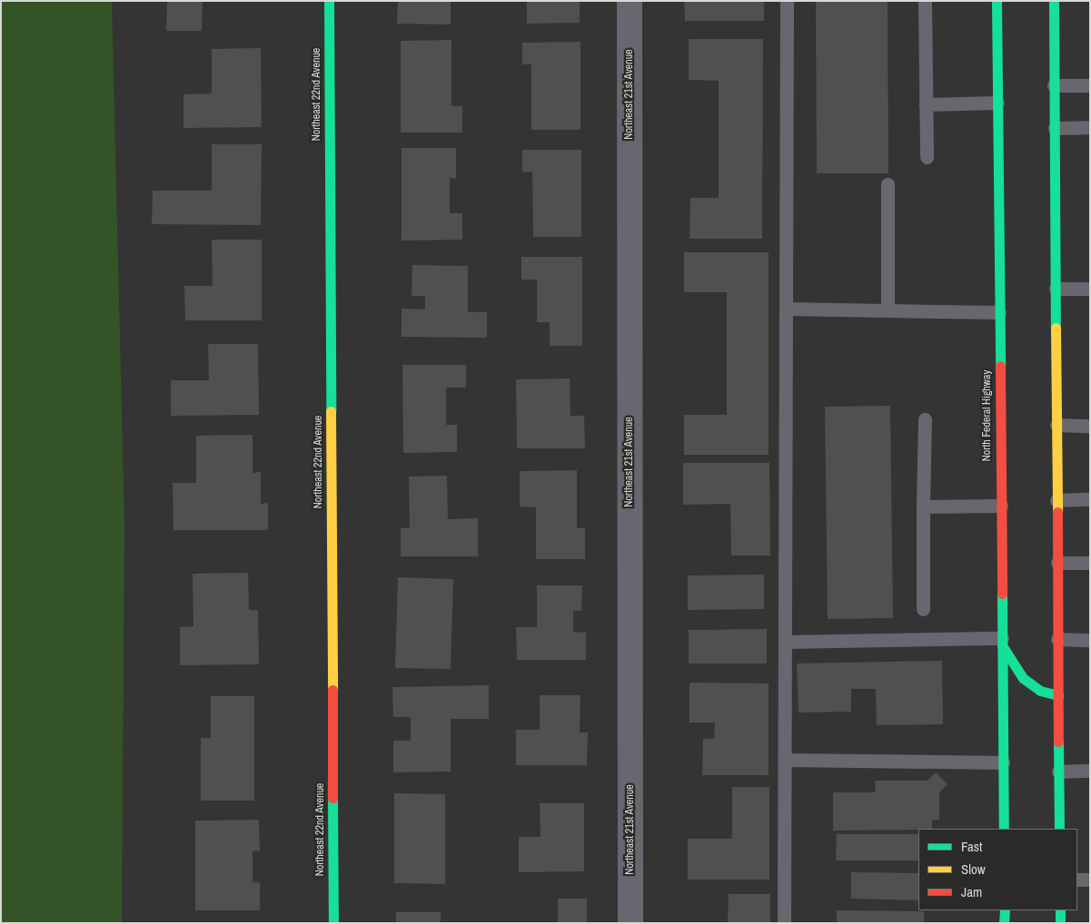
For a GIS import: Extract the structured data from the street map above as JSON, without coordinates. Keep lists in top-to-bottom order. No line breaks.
{"streets":{"main road":["Northeast 22nd Avenue","North Federal Highway"],"street":["Northeast 21st Avenue"]},"legend":["Fast","Slow","Jam"]}
